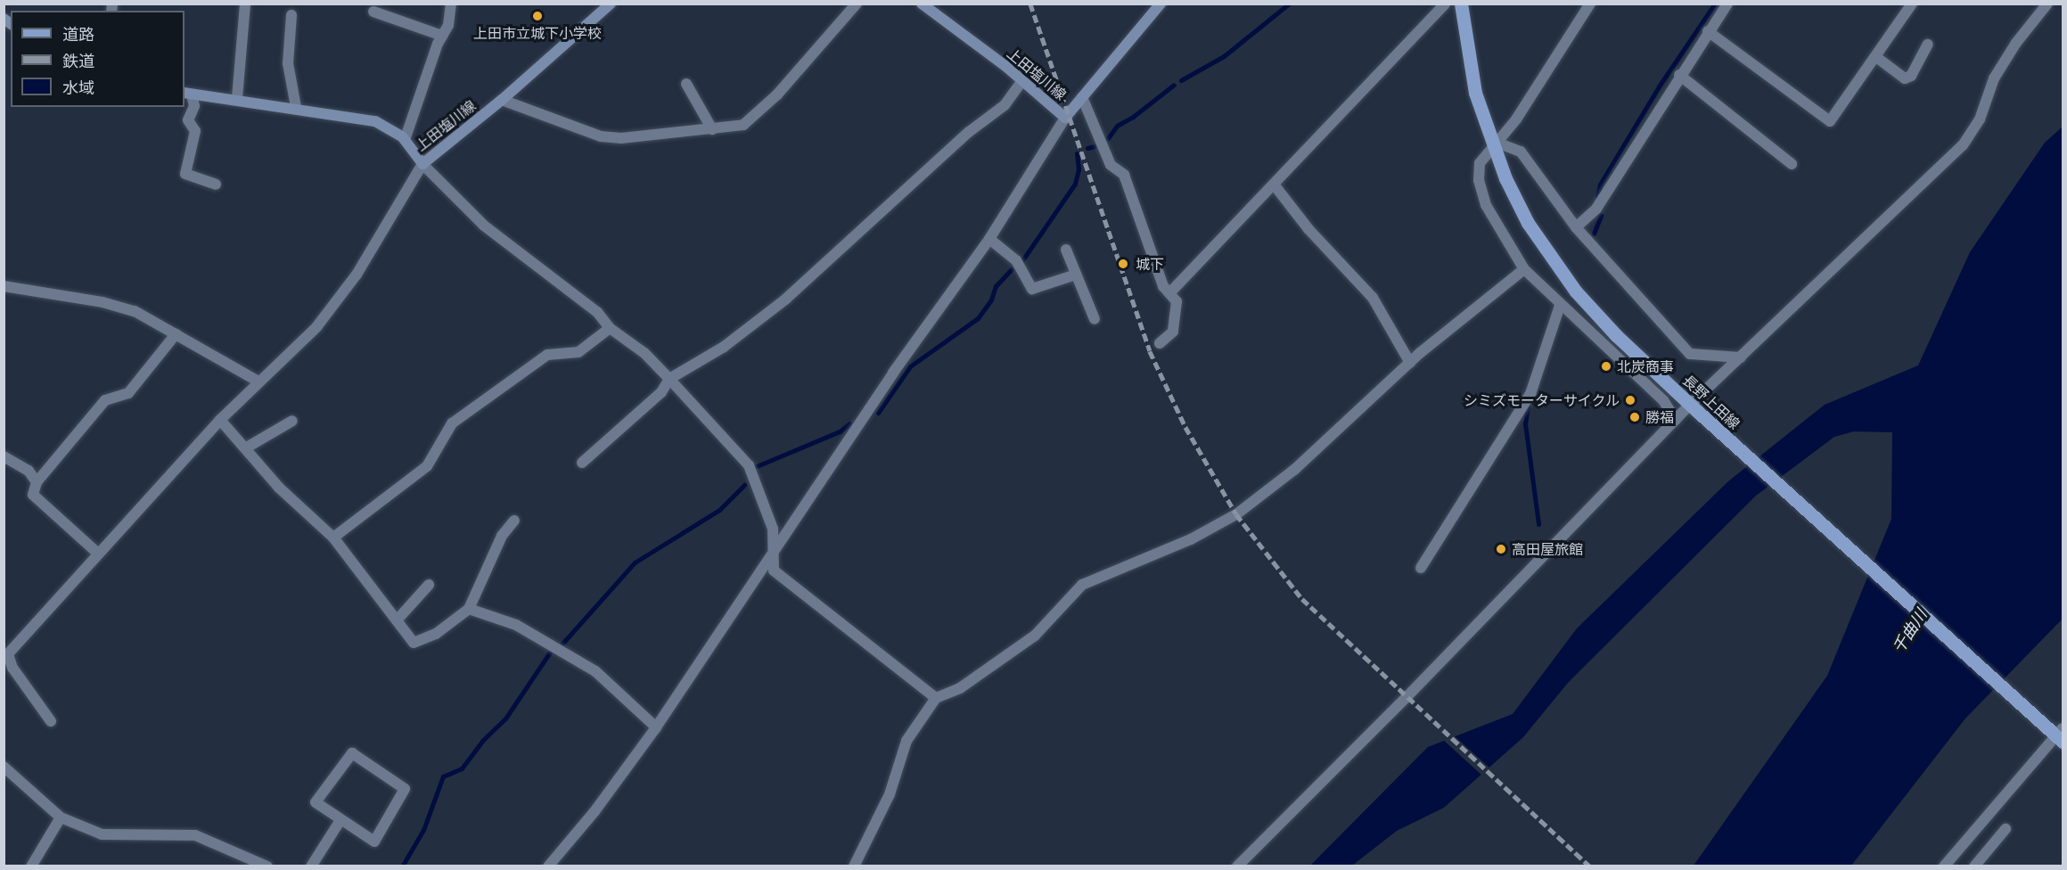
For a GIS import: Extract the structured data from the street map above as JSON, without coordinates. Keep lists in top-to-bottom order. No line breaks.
{"streets":{"main road":["上田塩川線","長野上田線"]},"water":["千曲川"],"places":["上田市立城下小学校","城下","北炭商事","シミズモーターサイクル","勝福","高田屋旅館"],"legend":["道路","鉄道","水域"]}
